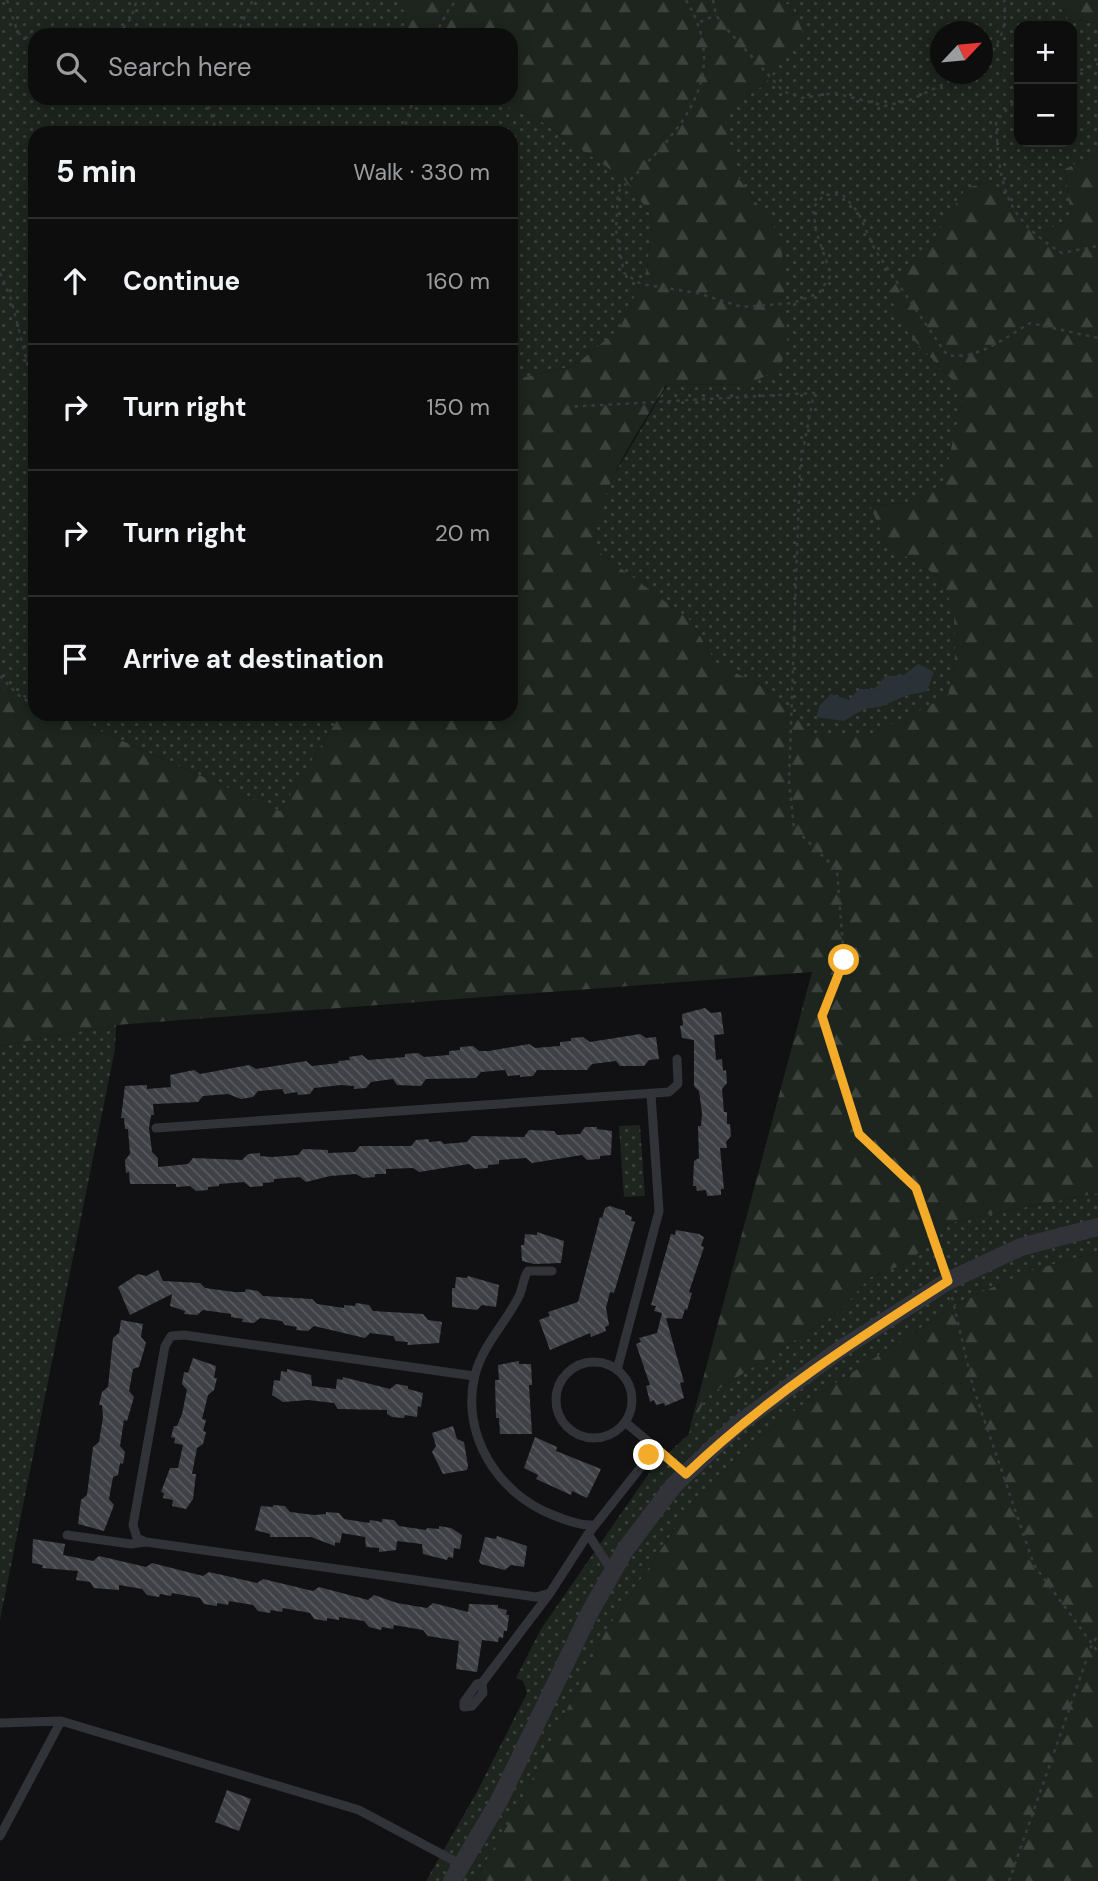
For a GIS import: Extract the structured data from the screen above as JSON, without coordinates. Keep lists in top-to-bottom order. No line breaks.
{"north":"top right","page":{"map_buttons":["+","−"],"search":"Search here","heading":["5 min","Walk · 330 m"],"list":[["Continue","160 m"],["Turn right","150 m"],["Turn right","20 m"],"Arrive at destination"]}}
